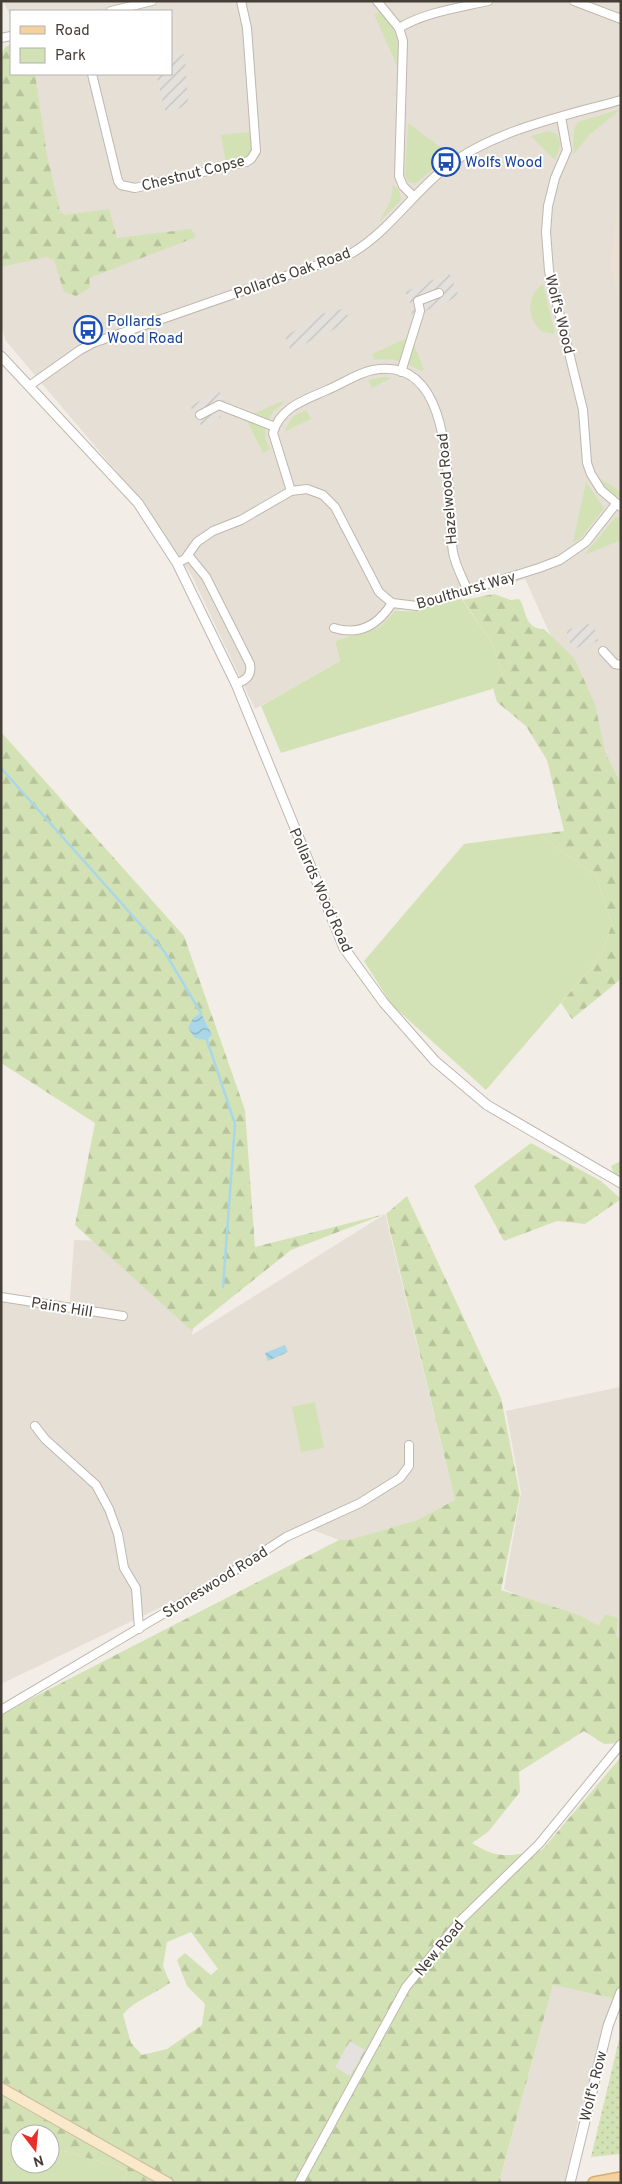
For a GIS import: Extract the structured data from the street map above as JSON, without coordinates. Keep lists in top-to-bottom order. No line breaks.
{"streets":{"street":["Chestnut Copse","Pollards Oak Road","Wolf's Wood","Hazelwood Road","Boulthurst Way","Pollards Wood Road","Pains Hill","Stoneswood Road","New Road","Wolf's Row"]},"crossings":[["Pollards Oak Road","Wolf's Wood"],["Pollards Oak Road","Pollards Wood Road"],["Wolf's Wood","Boulthurst Way"],["Hazelwood Road","Boulthurst Way"]],"places":{"bus stop":["Wolfs Wood","Pollards Wood Road"]},"legend":["Road","Park"],"north":"bottom"}
